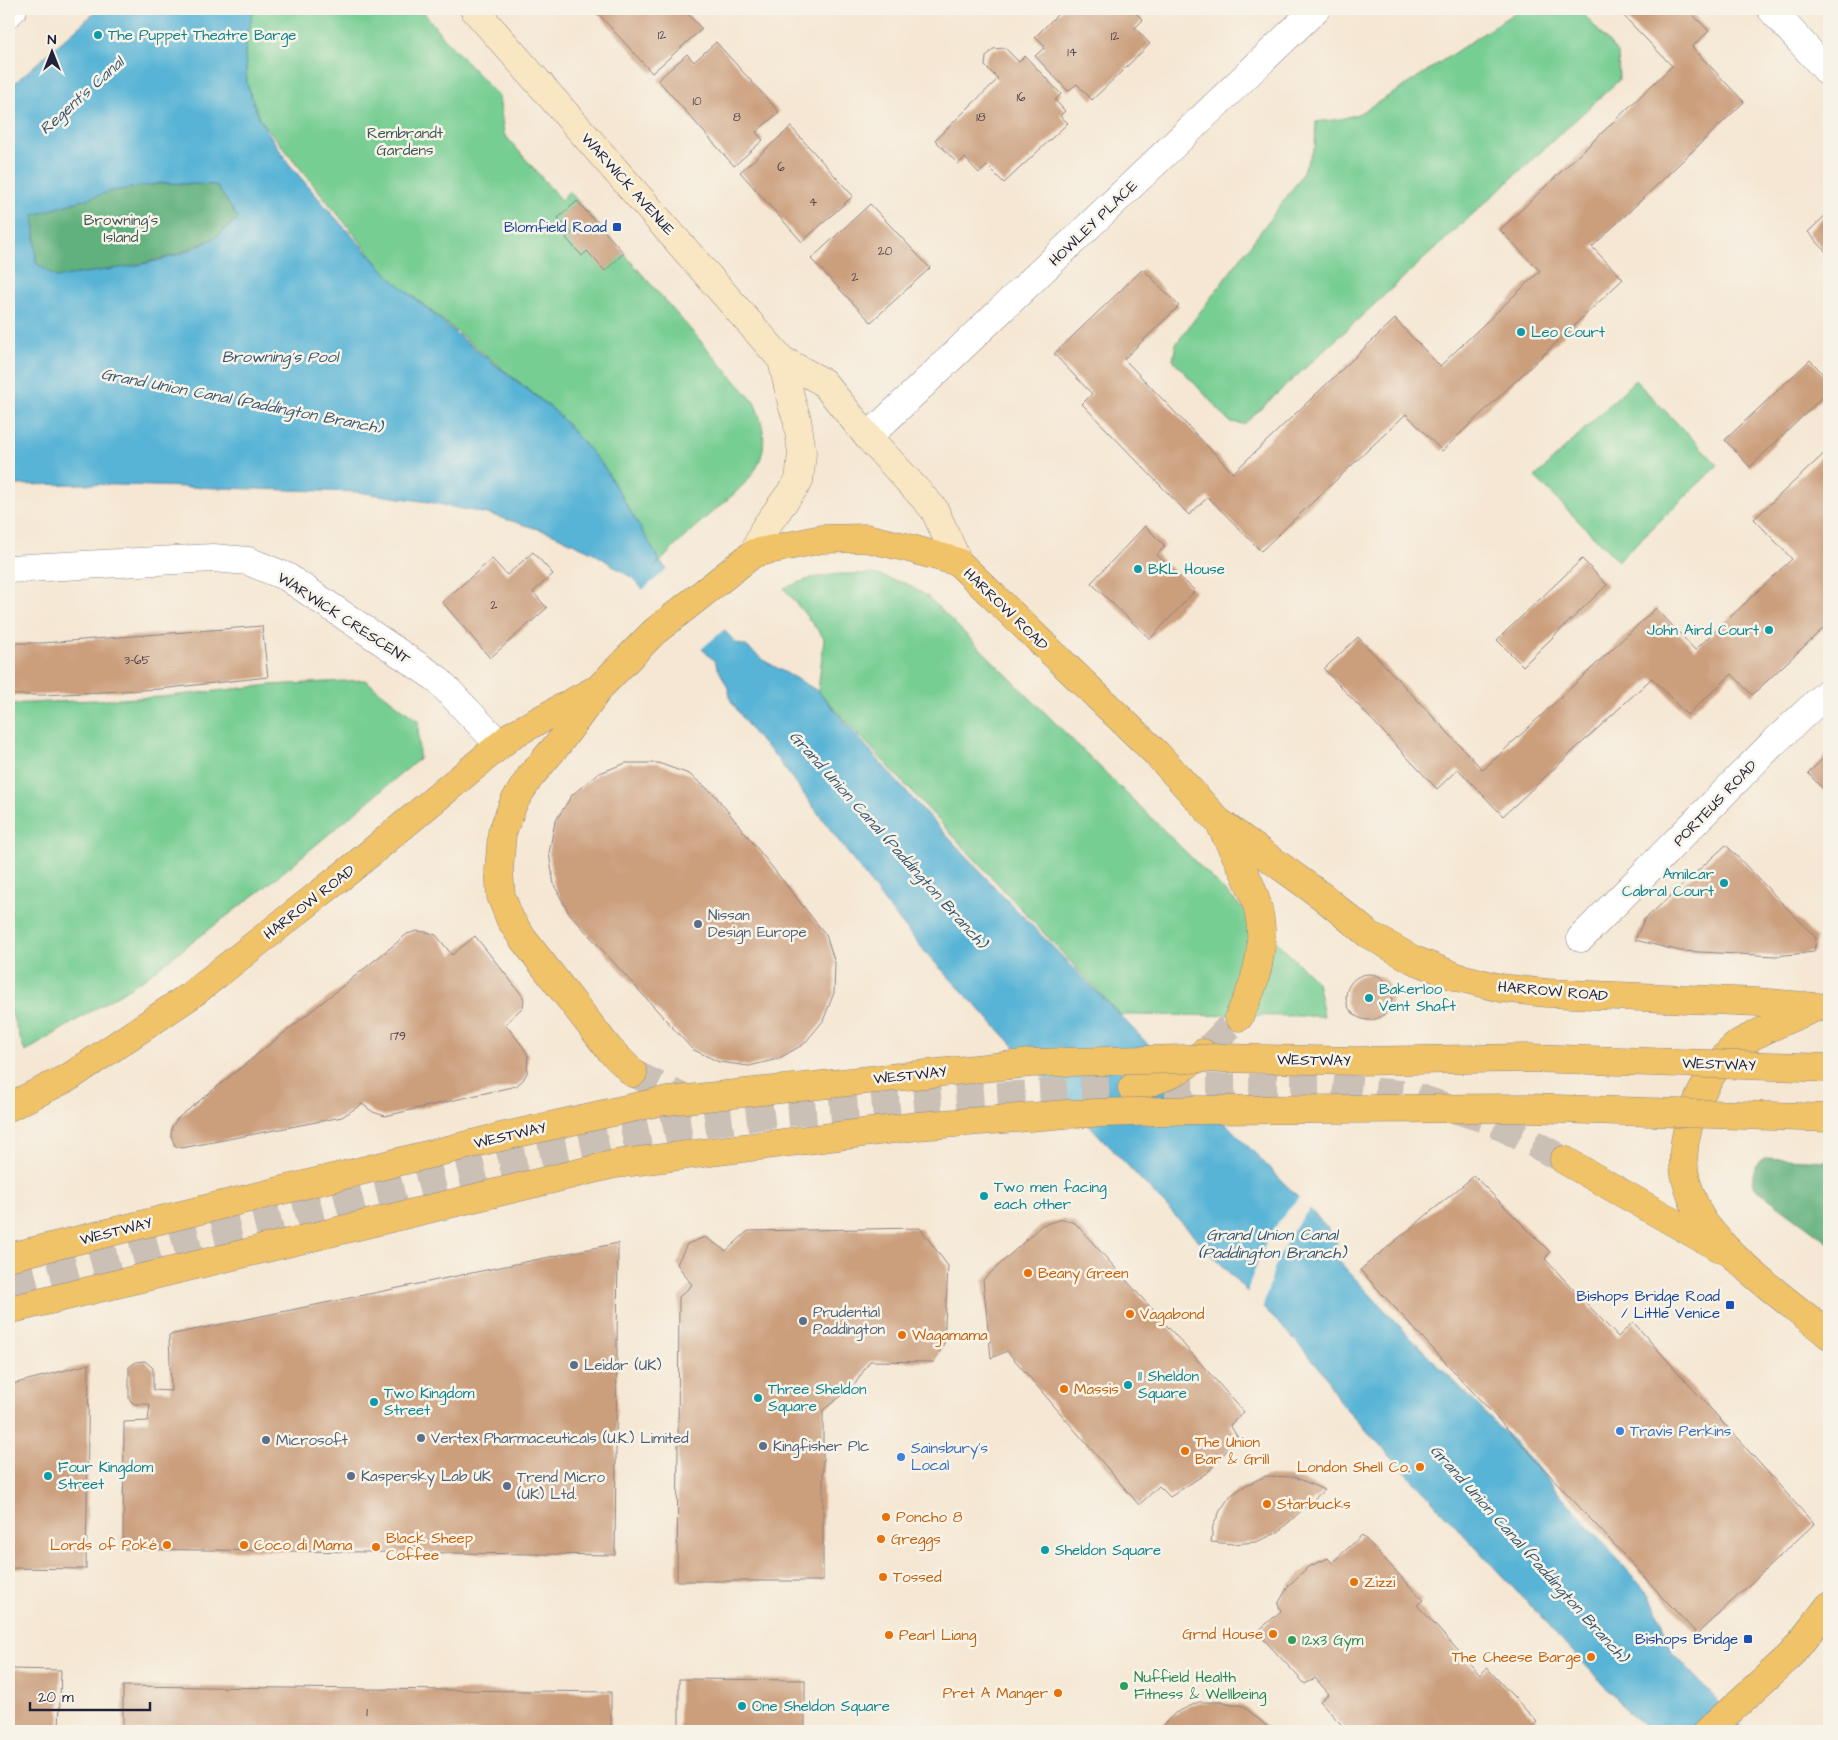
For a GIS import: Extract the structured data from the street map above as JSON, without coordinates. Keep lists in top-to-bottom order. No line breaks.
{"streets":{"main road":["HARROW ROAD","WESTWAY"],"street":["WARWICK AVENUE","HOWLEY PLACE","WARWICK CRESCENT","PORTEUS ROAD"]},"crossings":[["WARWICK AVENUE","HOWLEY PLACE"],["WARWICK AVENUE","HARROW ROAD"],["HARROW ROAD","WARWICK CRESCENT"]],"water":["Regent's Canal","Browning's Pool","Grand Union Canal (Paddington Branch)"],"parks":["Rembrandt Gardens","Browning's Island"],"places":{"other":["The Puppet Theatre Barge","Leo Court","BKL House","John Aird Court","Amilcar Cabral Court","Nissan Design Europe","Bakerloo Vent Shaft","Two men facing each other","Beany Green","Vagabond","Prudential Paddington","Wagamama","Leidar (UK)","11 Sheldon Square","Massis","Three Sheldon Square","Two Kingdom Street","Travis Perkins","Vertex Pharmaceuticals (U.K.) Limited","Microsoft","Kingfisher Plc","The Union Bar & Grill","Sainsbury's Local","London Shell Co.","Four Kingdom Street","Kaspersky Lab UK","Trend Micro (UK) Ltd.","Starbucks","Poncho 8","Greggs","Lords of Poké","Coco di Mama","Black Sheep Coffee","Sheldon Square","Tossed","Zizzi","Grnd House","Pearl Liang","12x3 Gym","The Cheese Barge","Nuffield Health Fitness & Wellbeing","Pret A Manger","One Sheldon Square"],"transit":["Blomfield Road","Bishops Bridge Road / Little Venice","Bishops Bridge"]},"house_numbers":["12","12","14","16","10","8","18","6","4","20","2","2","3-65","179","1"],"scale_bar":"20 m","north":"top"}
